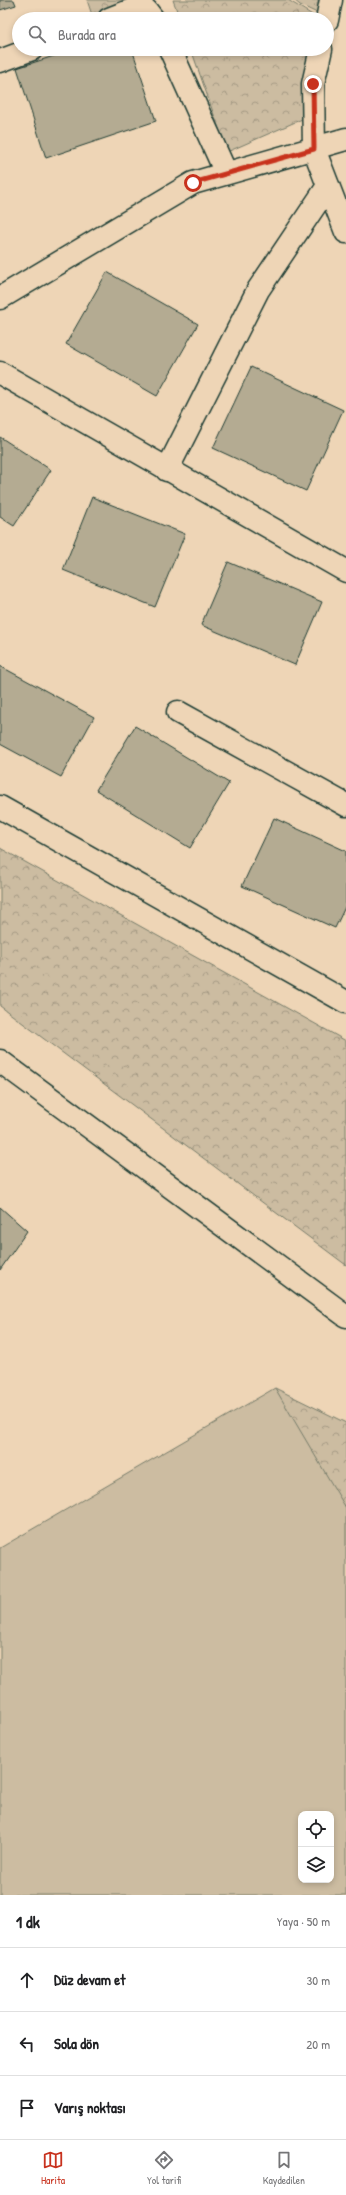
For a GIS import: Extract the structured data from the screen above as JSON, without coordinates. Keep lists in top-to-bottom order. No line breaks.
{"page":{"search":"Burada ara","heading":["1 dk","Yaya · 50 m"],"list":[["Düz devam et","30 m"],["Sola dön","20 m"],"Varış noktası"],"nav":["Harita","Yol tarifi","Kaydedilen"]}}
